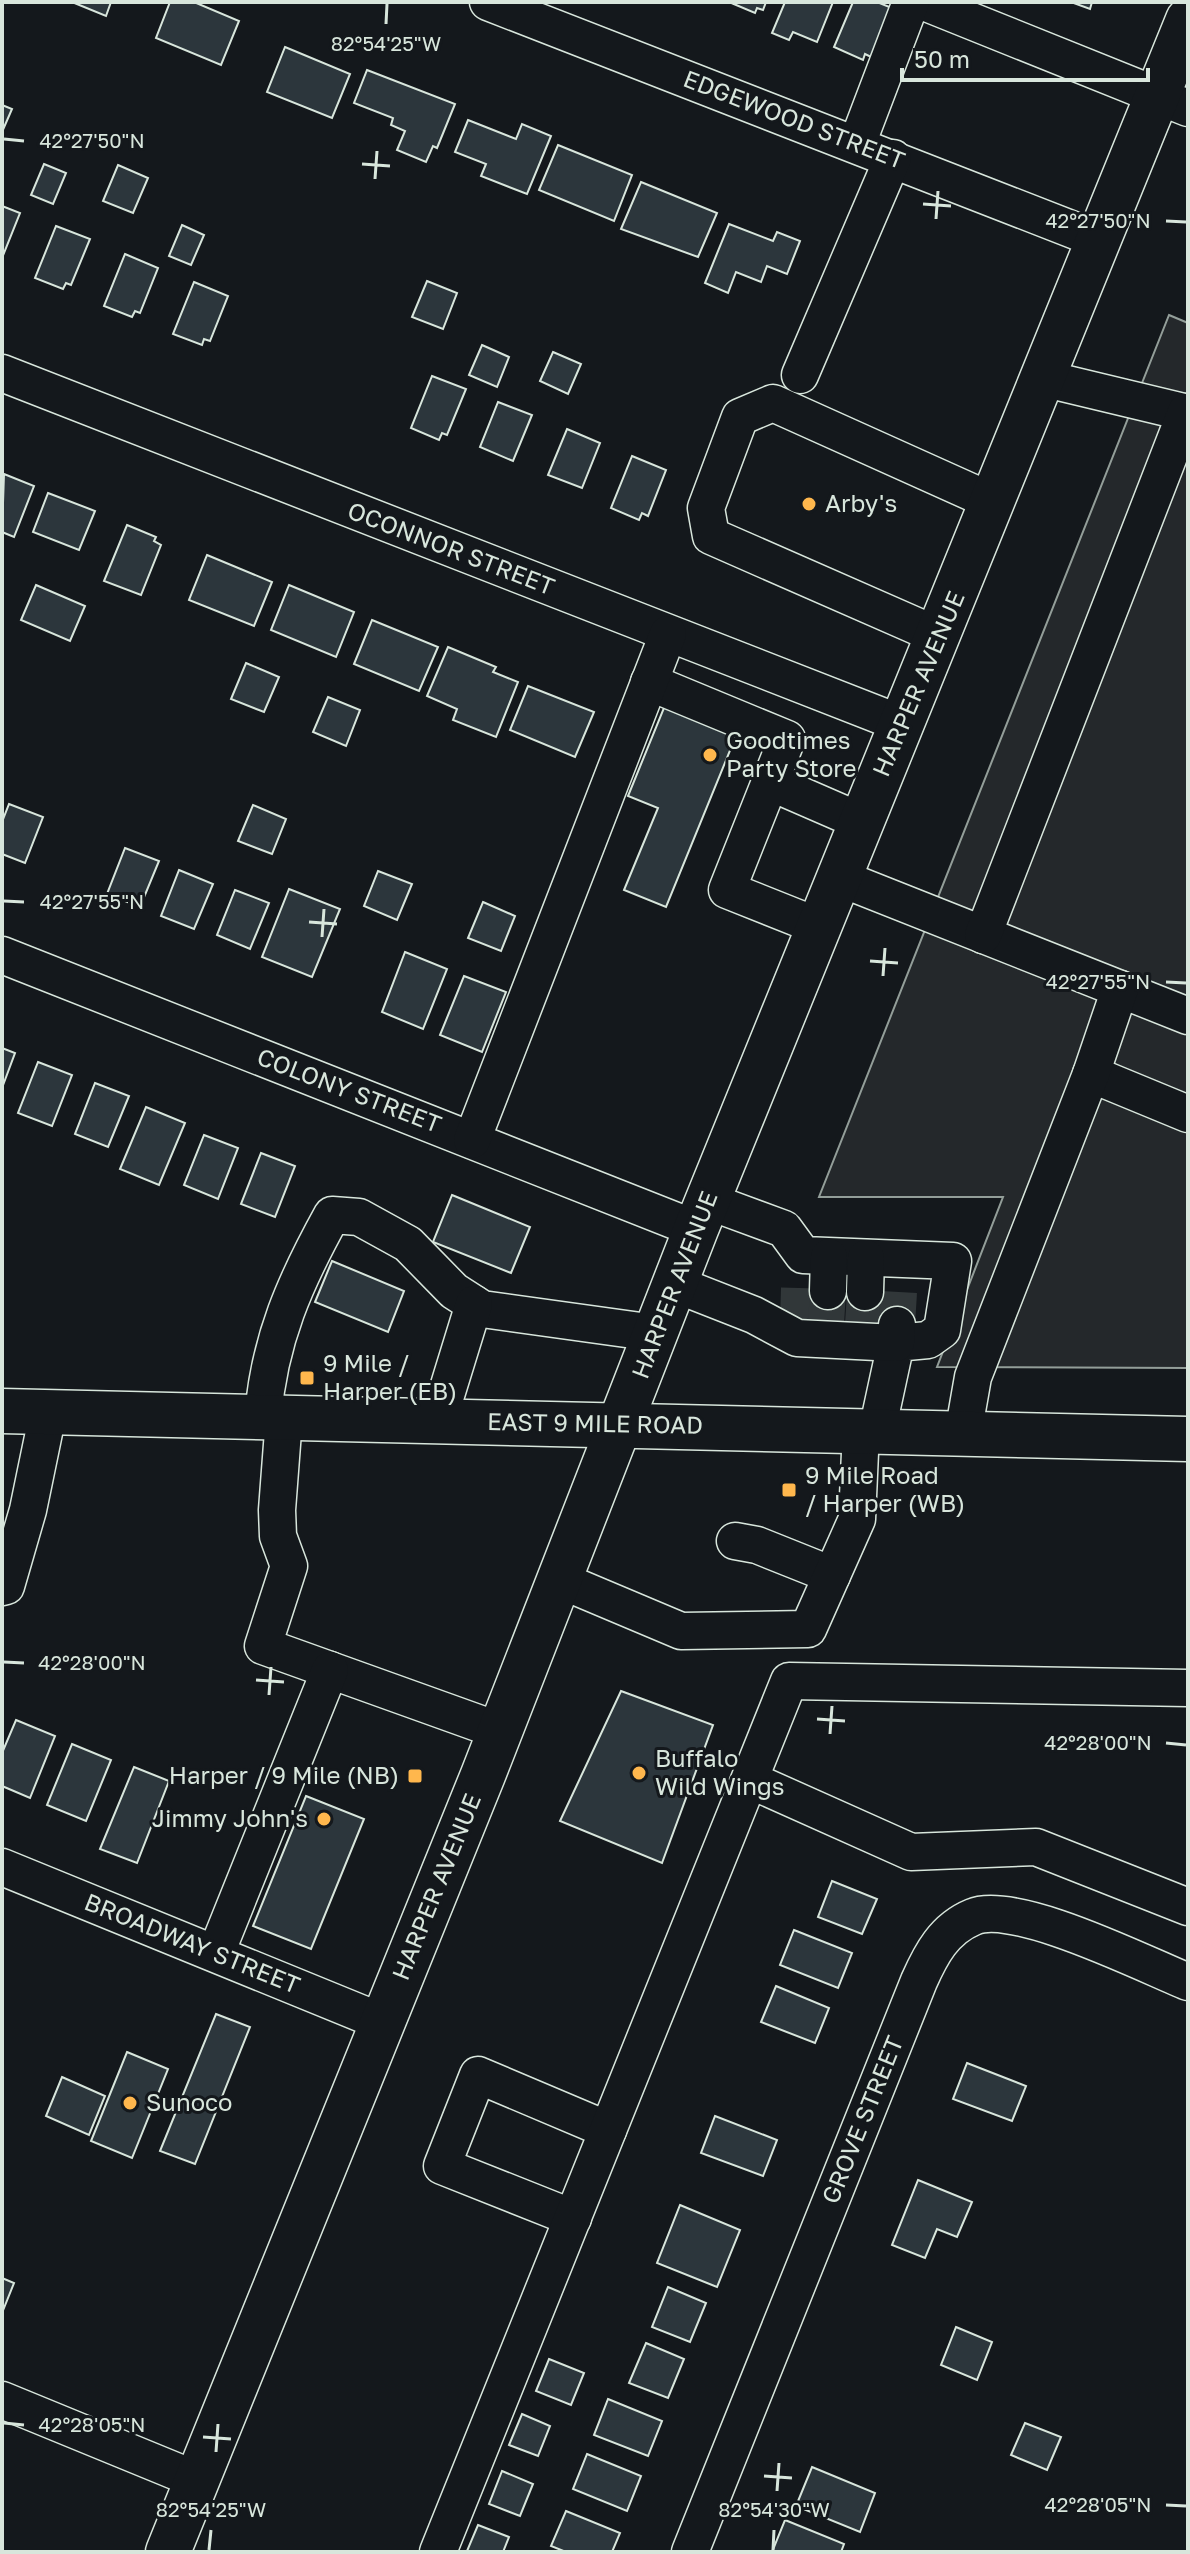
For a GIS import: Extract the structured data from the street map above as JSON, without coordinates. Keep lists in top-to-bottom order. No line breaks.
{"streets":{"main road":["HARPER AVENUE","EAST 9 MILE ROAD"],"street":["EDGEWOOD STREET","OCONNOR STREET","COLONY STREET","BROADWAY STREET","GROVE STREET"]},"crossings":[["EDGEWOOD STREET","HARPER AVENUE"],["OCONNOR STREET","HARPER AVENUE"],["HARPER AVENUE","COLONY STREET"],["HARPER AVENUE","EAST 9 MILE ROAD"],["HARPER AVENUE","BROADWAY STREET"]],"places":{"other":["Arby's","Goodtimes Party Store","Buffalo Wild Wings","Jimmy John's","Sunoco"],"transit":["9 Mile / Harper (EB)","9 Mile Road / Harper (WB)","Harper / 9 Mile (NB)"]},"scale_bar":"50 m","coordinates":["82°54'25\"W","42°27'50\"N","42°27'55\"N","42°28'00\"N","42°28'05\"N","82°54'30\"W"]}
